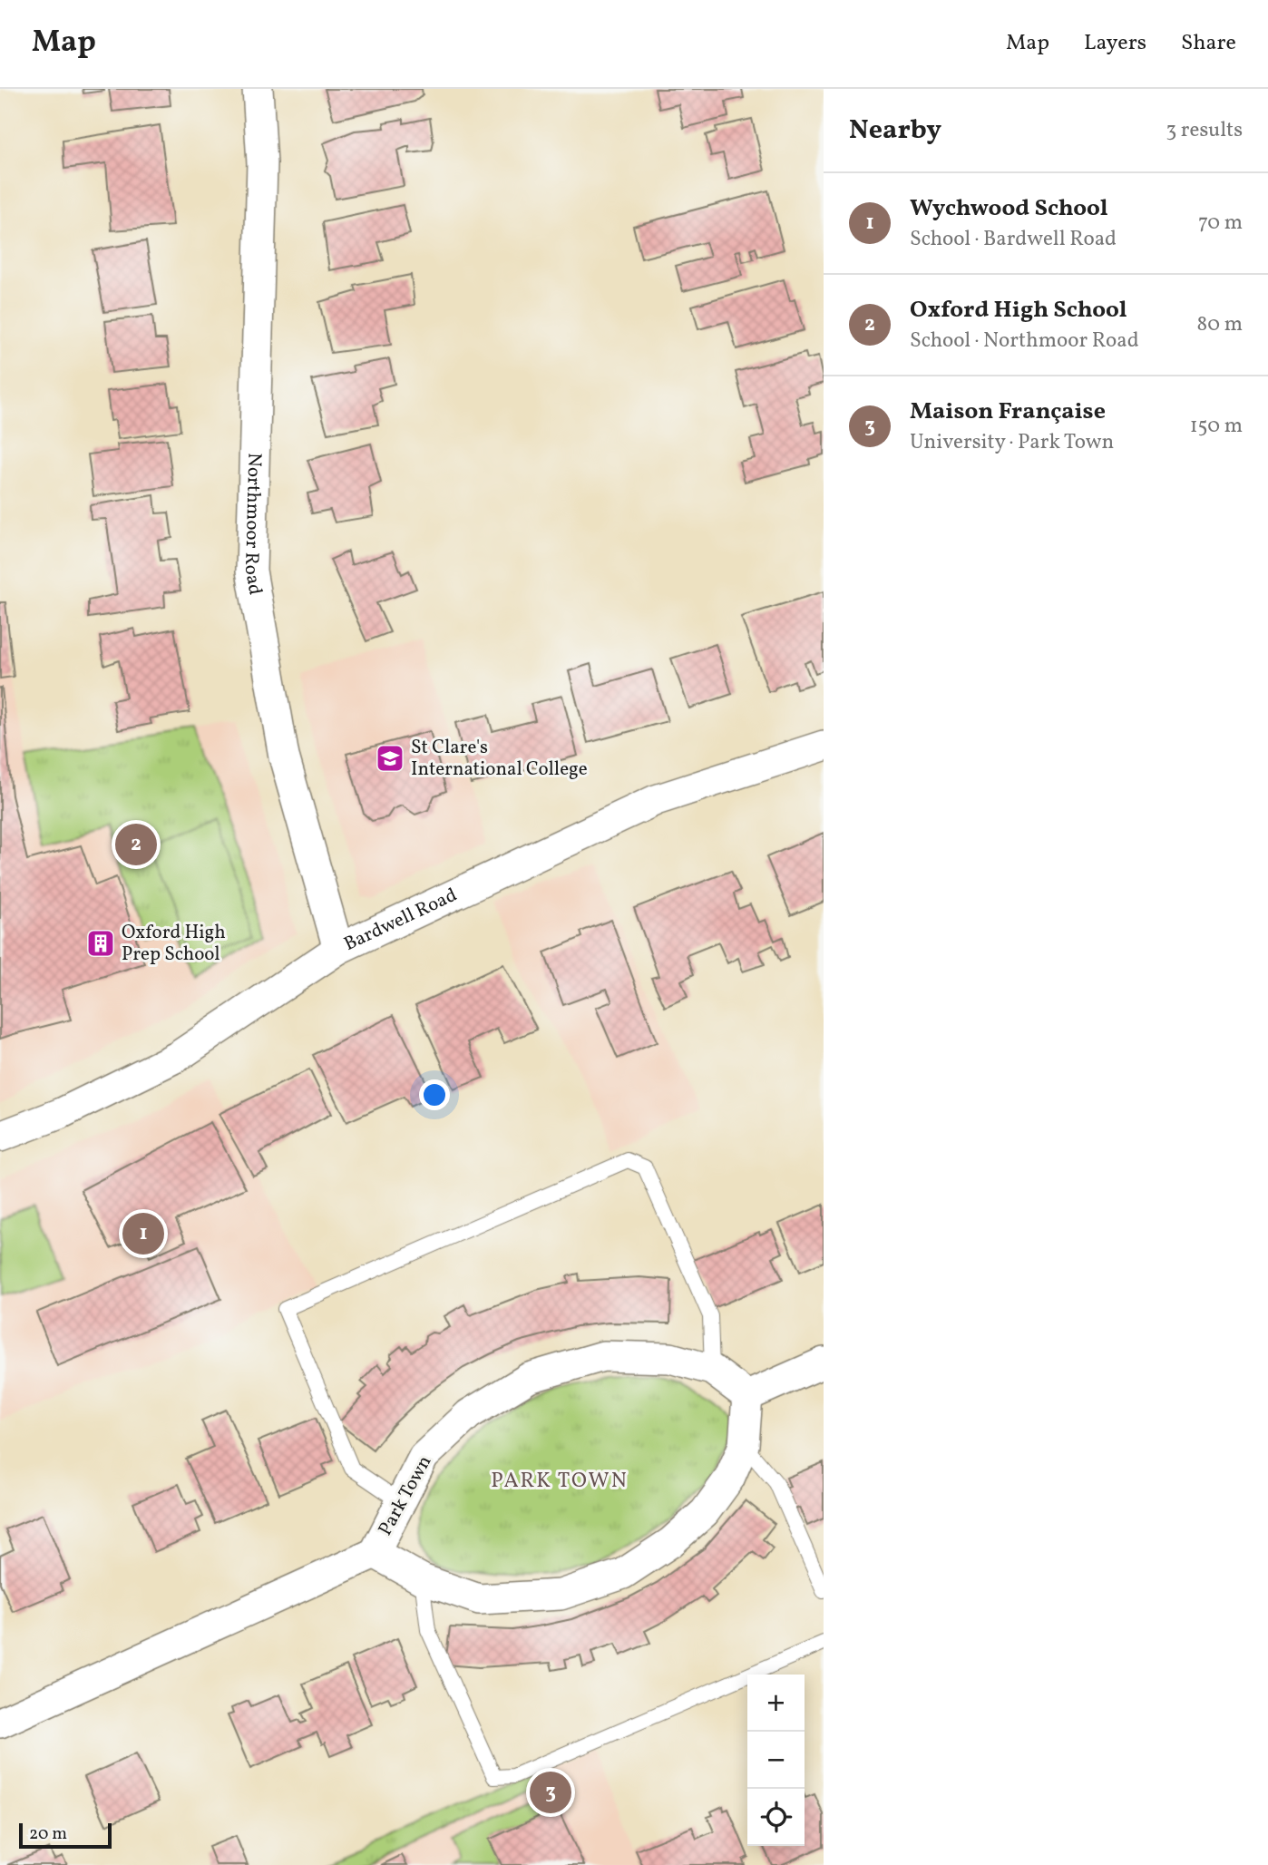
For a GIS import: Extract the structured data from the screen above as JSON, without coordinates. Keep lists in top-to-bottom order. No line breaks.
{"streets":{"street":["Northmoor Road","Bardwell Road","Park Town"]},"crossings":[["Northmoor Road","Bardwell Road"]],"districts":["PARK TOWN"],"places":{"school or university":["St Clare's International College"],"building":["Oxford High Prep School"]},"scale_bar":"20 m","page":{"header":"Map","nav":["Map","Layers","Share"],"heading":["Nearby","3 results"],"list":[{"mark":"1","name":"Wychwood School","note":"School · Bardwell Road","value":"70 m"},{"mark":"2","name":"Oxford High School","note":"School · Northmoor Road","value":"80 m"},{"mark":"3","name":"Maison Française","note":"University · Park Town","value":"150 m"}],"pins":["2","1","3"],"map_buttons":["+","−"],"scale":"20 m"}}
